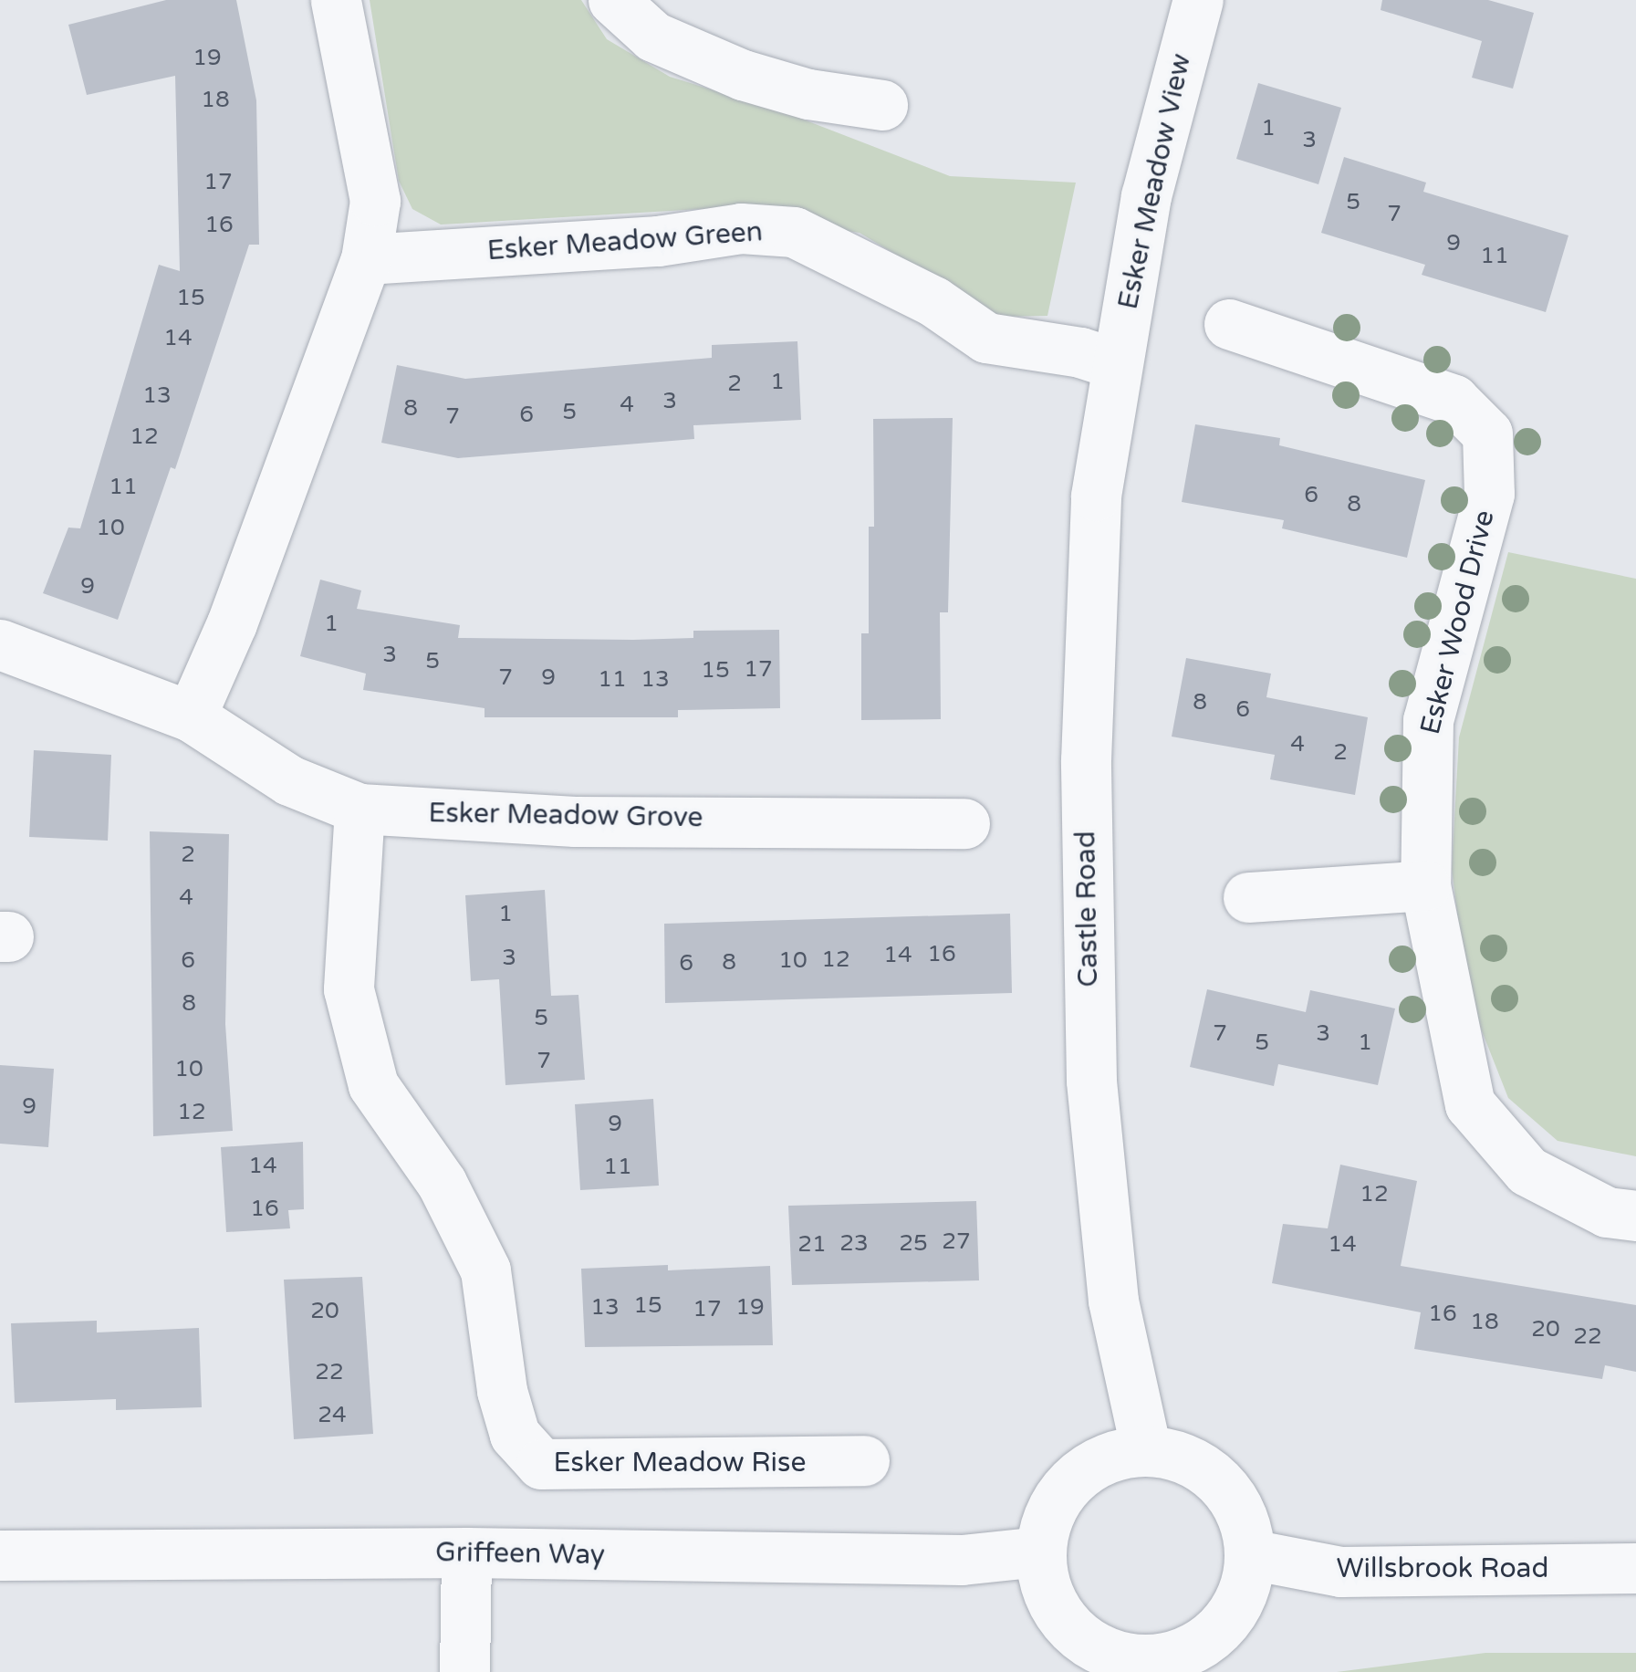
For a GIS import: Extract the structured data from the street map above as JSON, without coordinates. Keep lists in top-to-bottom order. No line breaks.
{"streets":{"street":["Esker Meadow View","Esker Meadow Green","Esker Wood Drive","Esker Meadow Grove","Castle Road","Esker Meadow Rise","Griffeen Way","Willsbrook Road"]},"crossings":[["Esker Meadow View","Esker Meadow Green"],["Esker Meadow View","Castle Road"],["Esker Meadow Green","Castle Road"],["Esker Meadow Grove","Esker Meadow Rise"],["Castle Road","Griffeen Way"],["Castle Road","Willsbrook Road"],["Griffeen Way","Willsbrook Road"]],"house_numbers":["19","18","1","3","17","5","7","16","9","11","15","14","1","2","13","3","4","8","5","6","7","12","11","6","8","10","9","1","3","5","17","15","7","9","11","13","8","6","4","2","2","4","1","16","14","3","12","6","10","8","6","8","5","7","3","5","1","7","10","9","12","9","14","11","12","16","27","23","25","21","14","15","13","19","17","20","16","18","20","22","22","24"]}
